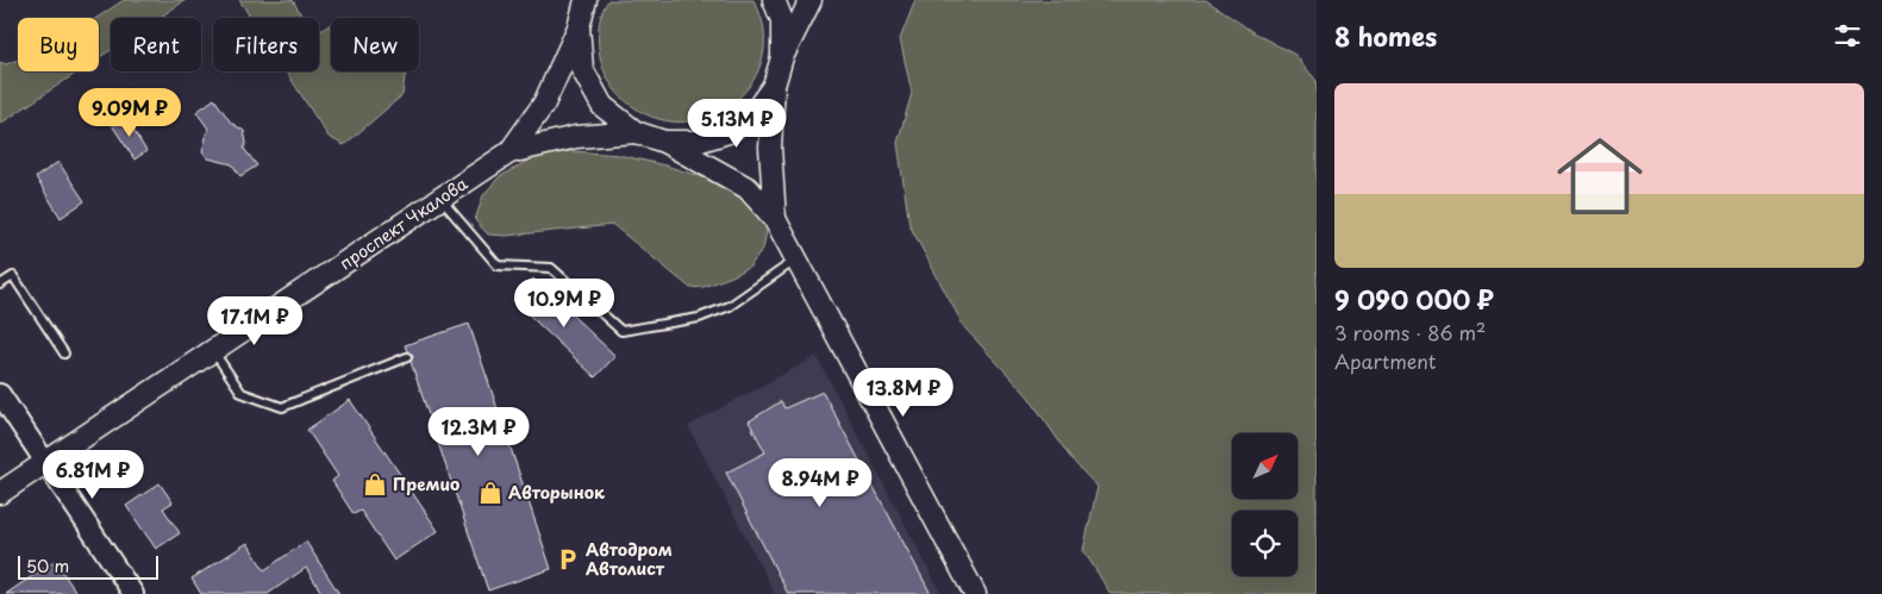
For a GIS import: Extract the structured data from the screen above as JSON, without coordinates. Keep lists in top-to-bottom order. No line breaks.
{"streets":{"main road":["проспект Чкалова"]},"places":{"shop":["Премио","Авторынок"],"parking":["Автодром Автолист"]},"scale_bar":"50 m","north":"top right","page":{"heading":"8 homes","chip":["Buy","Rent","Filters","New"],"list":[{"name":"9 090 000 ₽","note":"3 rooms · 86 m² · Apartment"}],"price":["9.09M ₽","5.13M ₽","10.9M ₽","17.1M ₽","13.8M ₽","12.3M ₽","6.81M ₽","8.94M ₽"],"scale":"50 m"}}
